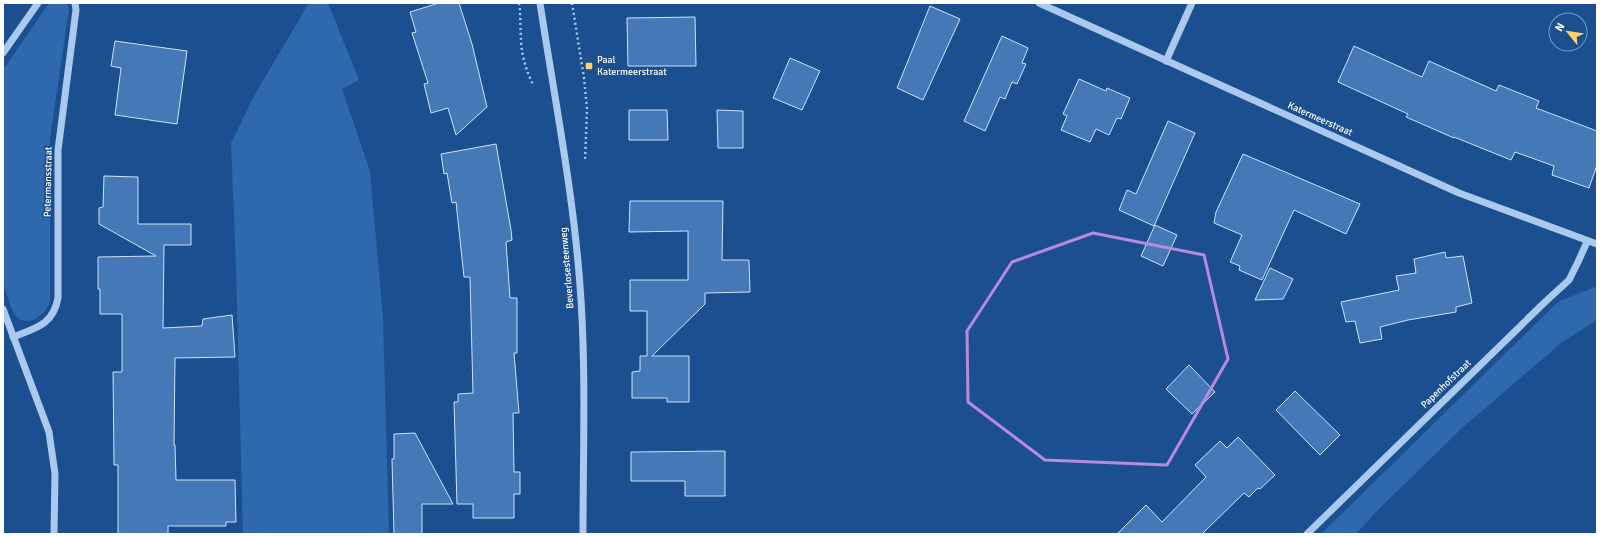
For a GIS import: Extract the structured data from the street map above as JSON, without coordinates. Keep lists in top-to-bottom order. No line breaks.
{"streets":{"street":["Katermeerstraat","Petermansstraat","Beverlosesteenweg","Papenhofstraat"]},"crossings":[["Katermeerstraat","Papenhofstraat"]],"places":{"transit":["Paal Katermeerstraat"]},"north":"top left"}
